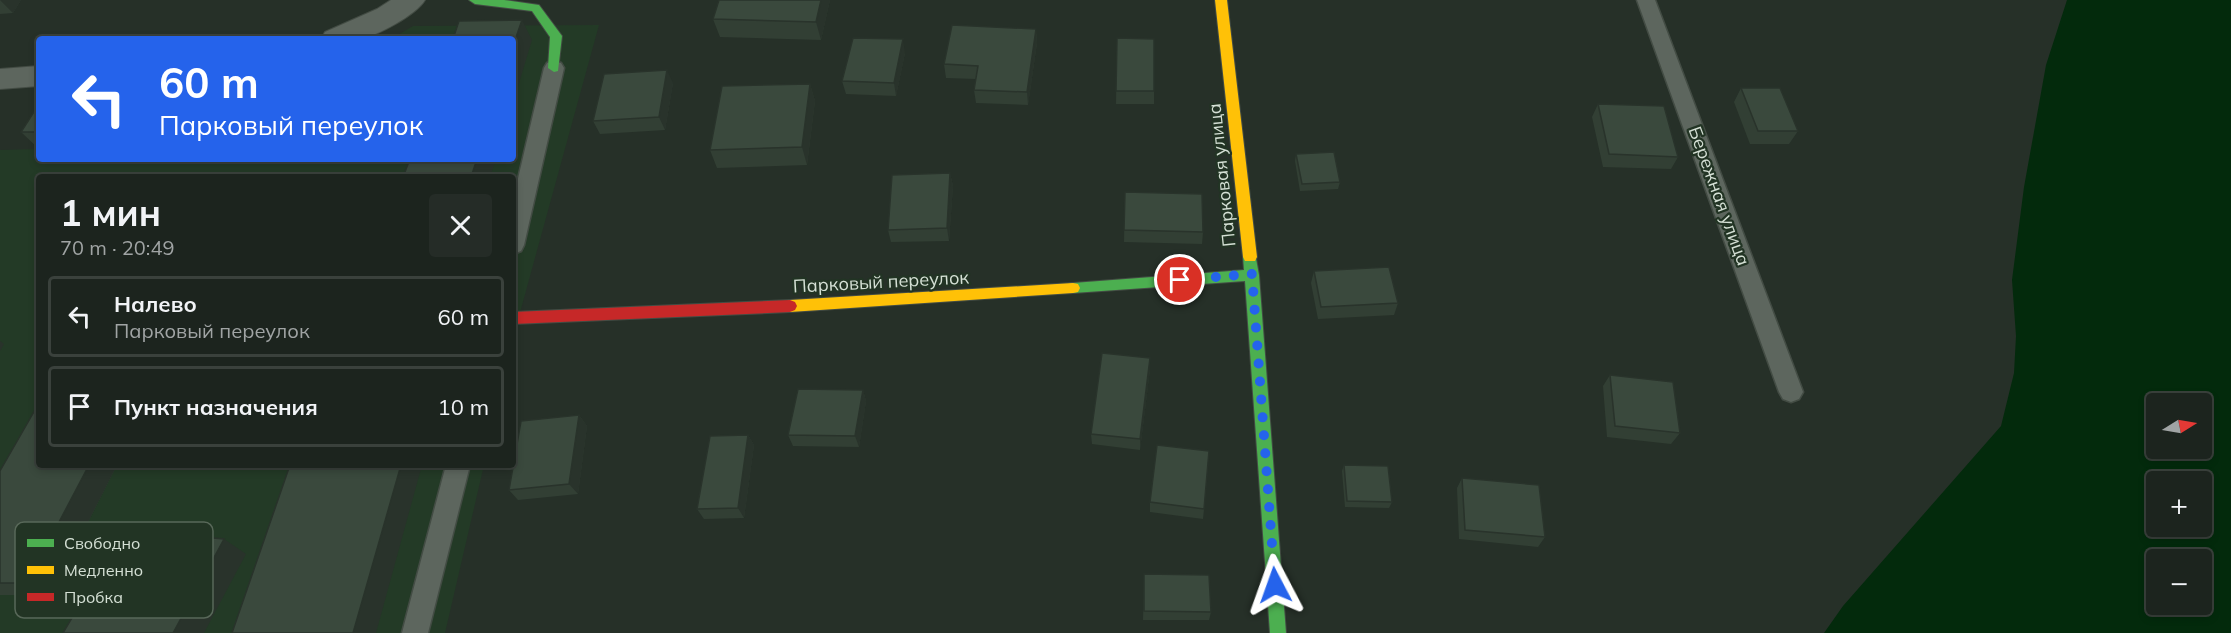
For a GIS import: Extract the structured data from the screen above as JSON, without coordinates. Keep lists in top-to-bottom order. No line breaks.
{"streets":{"street":["Парковая улица","Парковый переулок"],"lane":["Бережная улица"]},"crossings":[["Парковая улица","Парковый переулок"]],"legend":["Свободно","Медленно","Пробка"],"north":"right","page":{"turn":["60 m","Парковый переулок"],"heading":["1 мин","70 m · 20:49"],"list":[{"name":"Налево","note":"Парковый переулок","value":"60 m"},{"name":"Пункт назначения","value":"10 m"}],"map_buttons":["+","−"]}}
